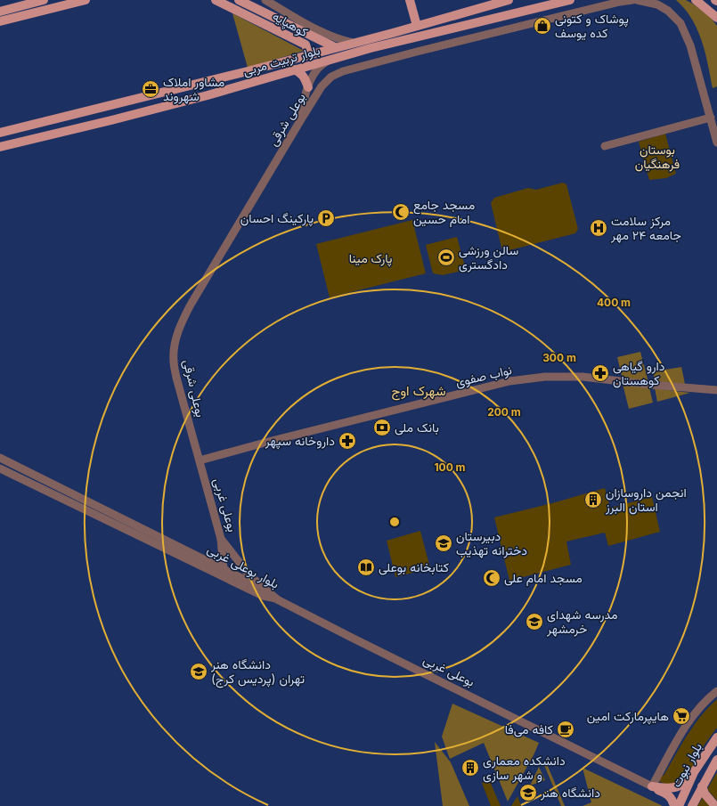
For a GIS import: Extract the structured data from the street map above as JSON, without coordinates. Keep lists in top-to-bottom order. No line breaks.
{"streets":{"main road":["کوهپایه","بلوار تربیت مربی","بلوار نبوت"],"street":["بوعلی شرقی","نواب صفوی","بوعلی غربی","بلوار بوعلی غربی"]},"crossings":[["کوهپایه","بلوار تربیت مربی"],["بوعلی شرقی","نواب صفوی"],["بوعلی شرقی","بوعلی غربی"],["نواب صفوی","بوعلی غربی"],["بوعلی غربی","بلوار بوعلی غربی"]],"districts":["شهرک اوج"],"parks":["بوستان فرهنگیان","پارک مینا"],"places":{"shop":["پوشاک و کتونی کده یوسف"],"office":["مشاور املاک شهروند"],"mosque":["مسجد جامع امام حسین","مسجد امام علی"],"parking":["پارکینگ احسان"],"hospital":["مرکز سلامت جامعه ۲۴ مهر"],"sports":["سالن ورزشی دادگستری"],"pharmacy":["دارو گیاهی کوهستان","داروخانه سپهر"],"bank":["بانک ملی"],"building":["انجمن داروسازان استان البرز","دانشکده معماری و شهر سازی"],"school or university":["دبیرستان دخترانه تهذیب","مدرسه شهدای خرمشهر","دانشگاه هنر تهران (پردیس کرج)","دانشگاه هنر"],"library":["کتابخانه بوعلی"],"supermarket":["هایپرمارکت امین"],"cafe":["کافه می‌فا"]},"rings":["400 m","300 m","200 m","100 m"]}
